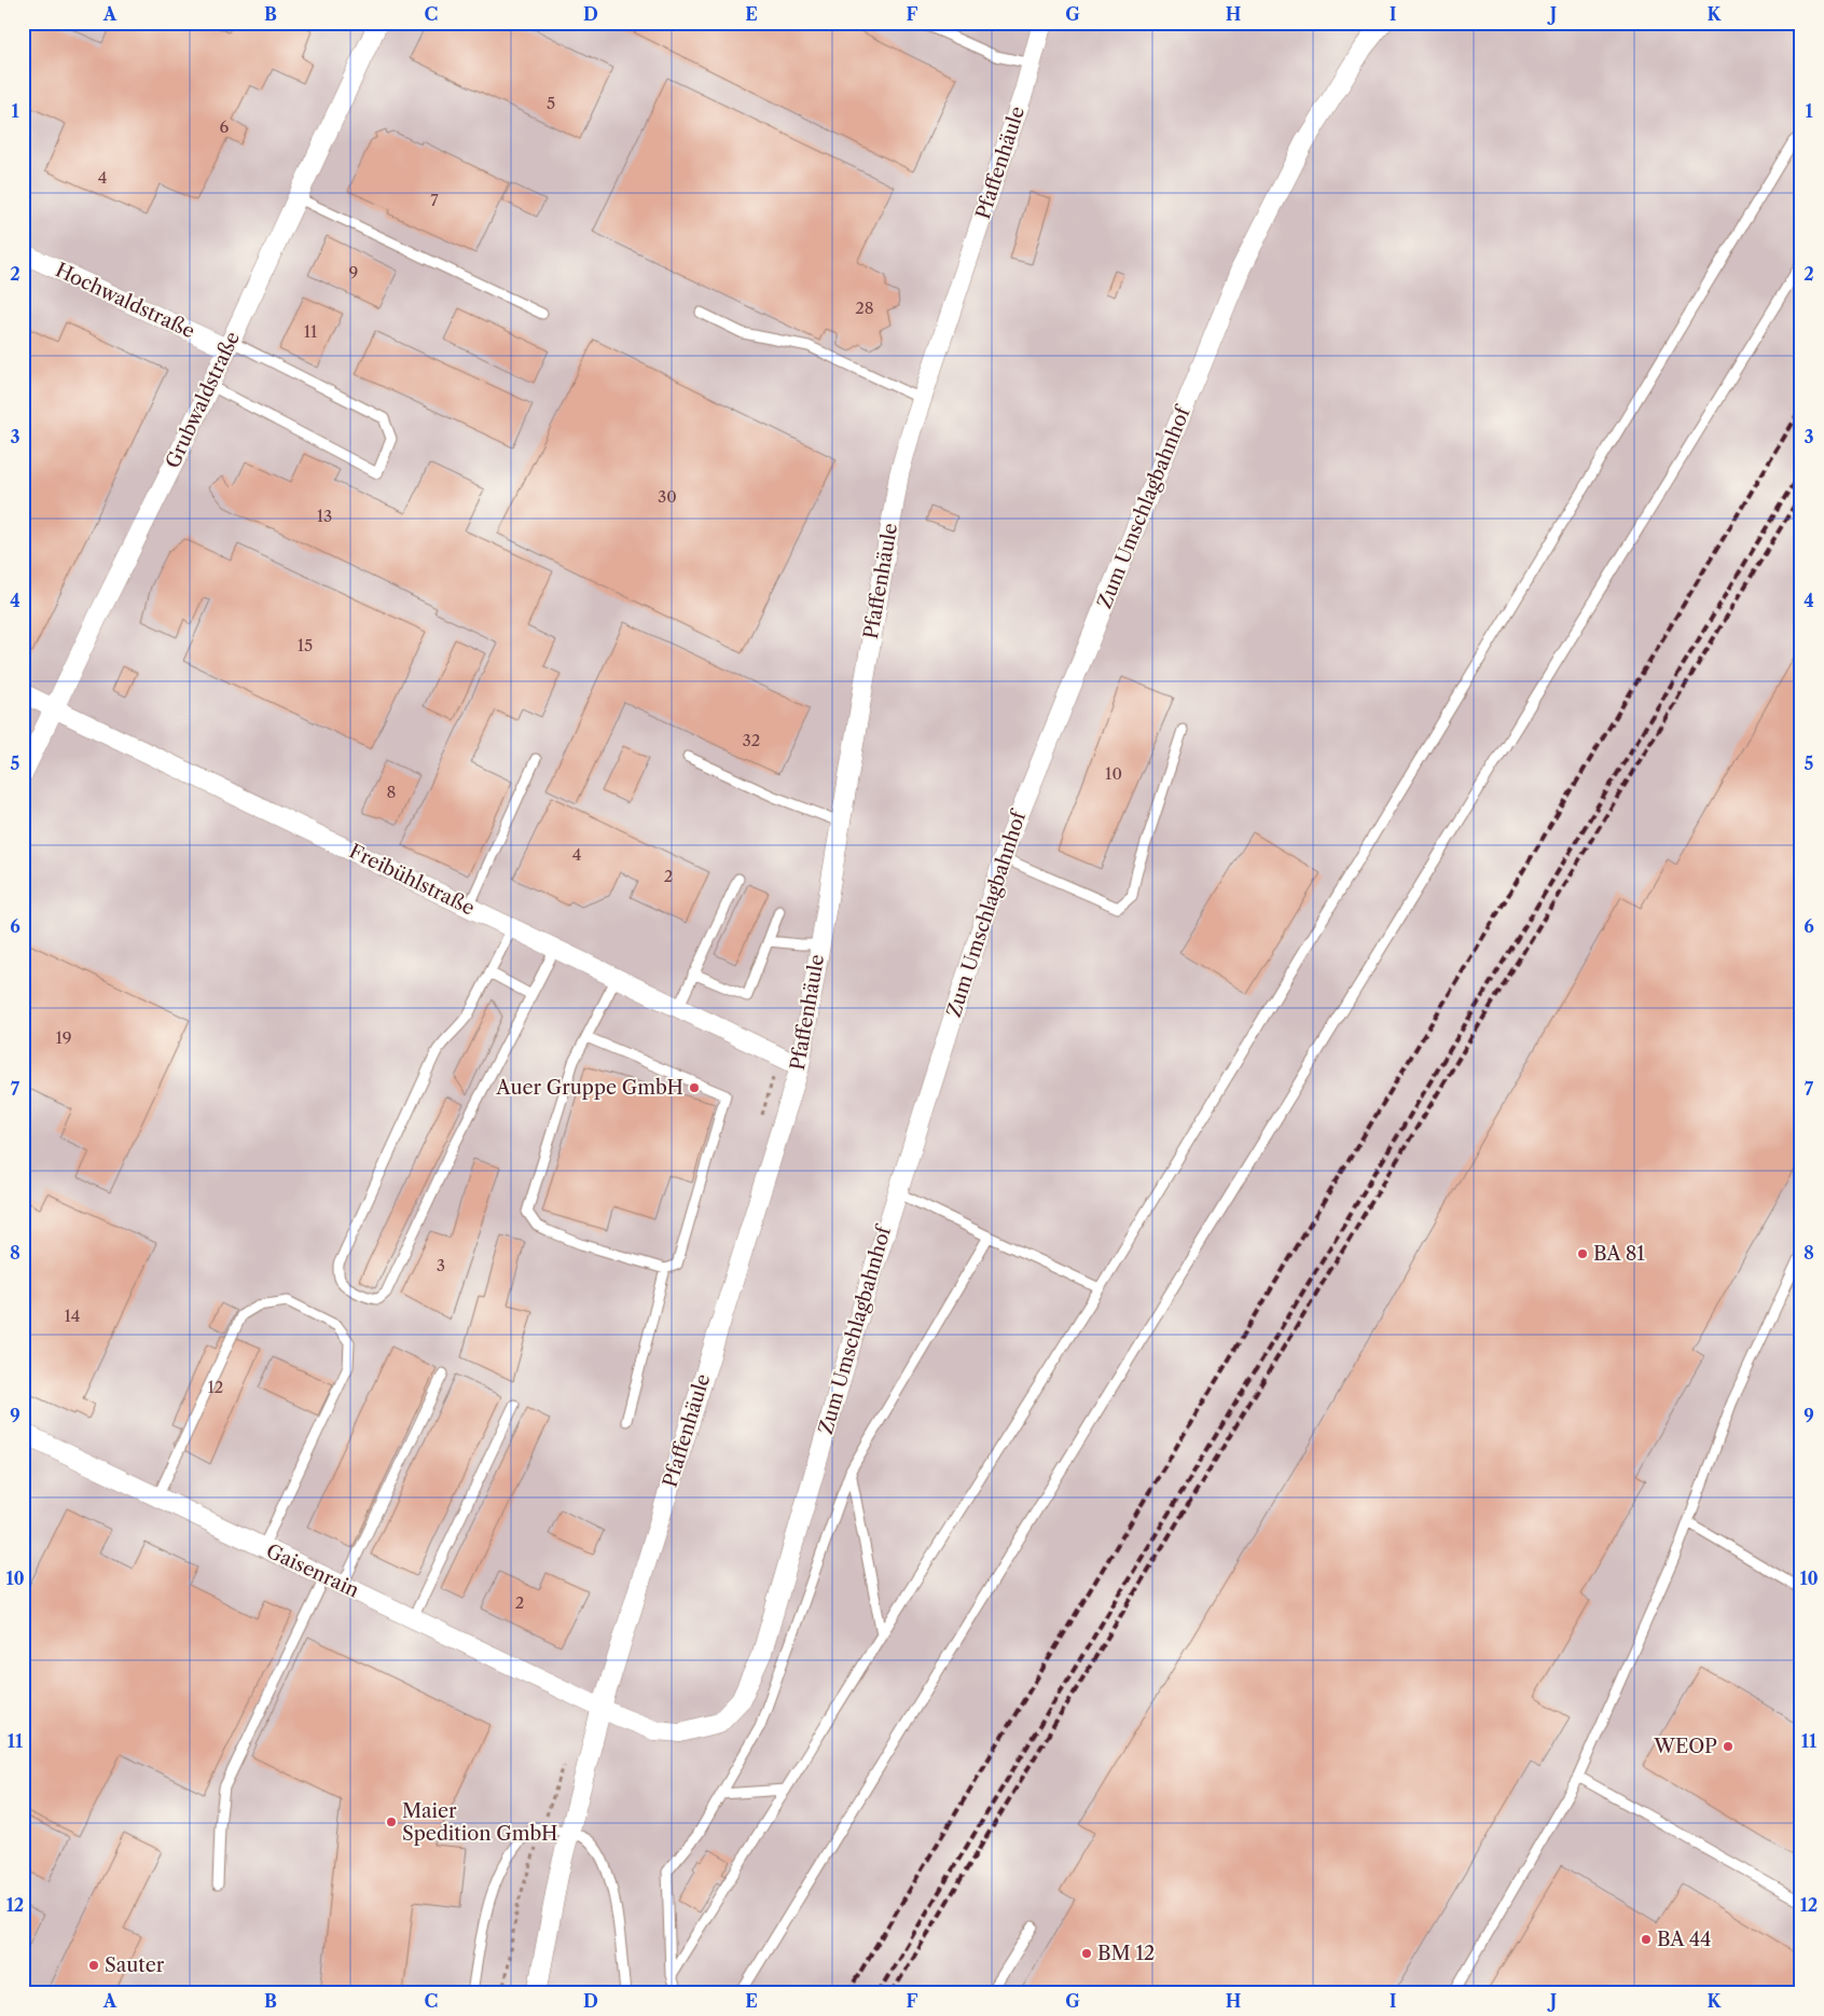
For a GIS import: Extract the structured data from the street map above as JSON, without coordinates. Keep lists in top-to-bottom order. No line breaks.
{"streets":{"street":["Pfaffenhäule","Hochwaldstraße","Grubwaldstraße","Zum Umschlagbahnhof","Freibühlstraße","Gaisenrain"]},"crossings":[["Pfaffenhäule","Zum Umschlagbahnhof"],["Pfaffenhäule","Freibühlstraße"],["Pfaffenhäule","Gaisenrain"],["Hochwaldstraße","Grubwaldstraße"],["Grubwaldstraße","Freibühlstraße"],["Zum Umschlagbahnhof","Gaisenrain"]],"places":["Auer Gruppe GmbH","BA 81","WEOP","Maier Spedition GmbH","BA 44","BM 12","Sauter"],"house_numbers":["5","6","4","7","9","28","11","30","13","15","32","10","8","4","2","19","3","14","12","2"],"grid":{"columns":["A","B","C","D","E","F","G","H","I","J","K"],"rows":["1","2","3","4","5","6","7","8","9","10","11","12"]}}
